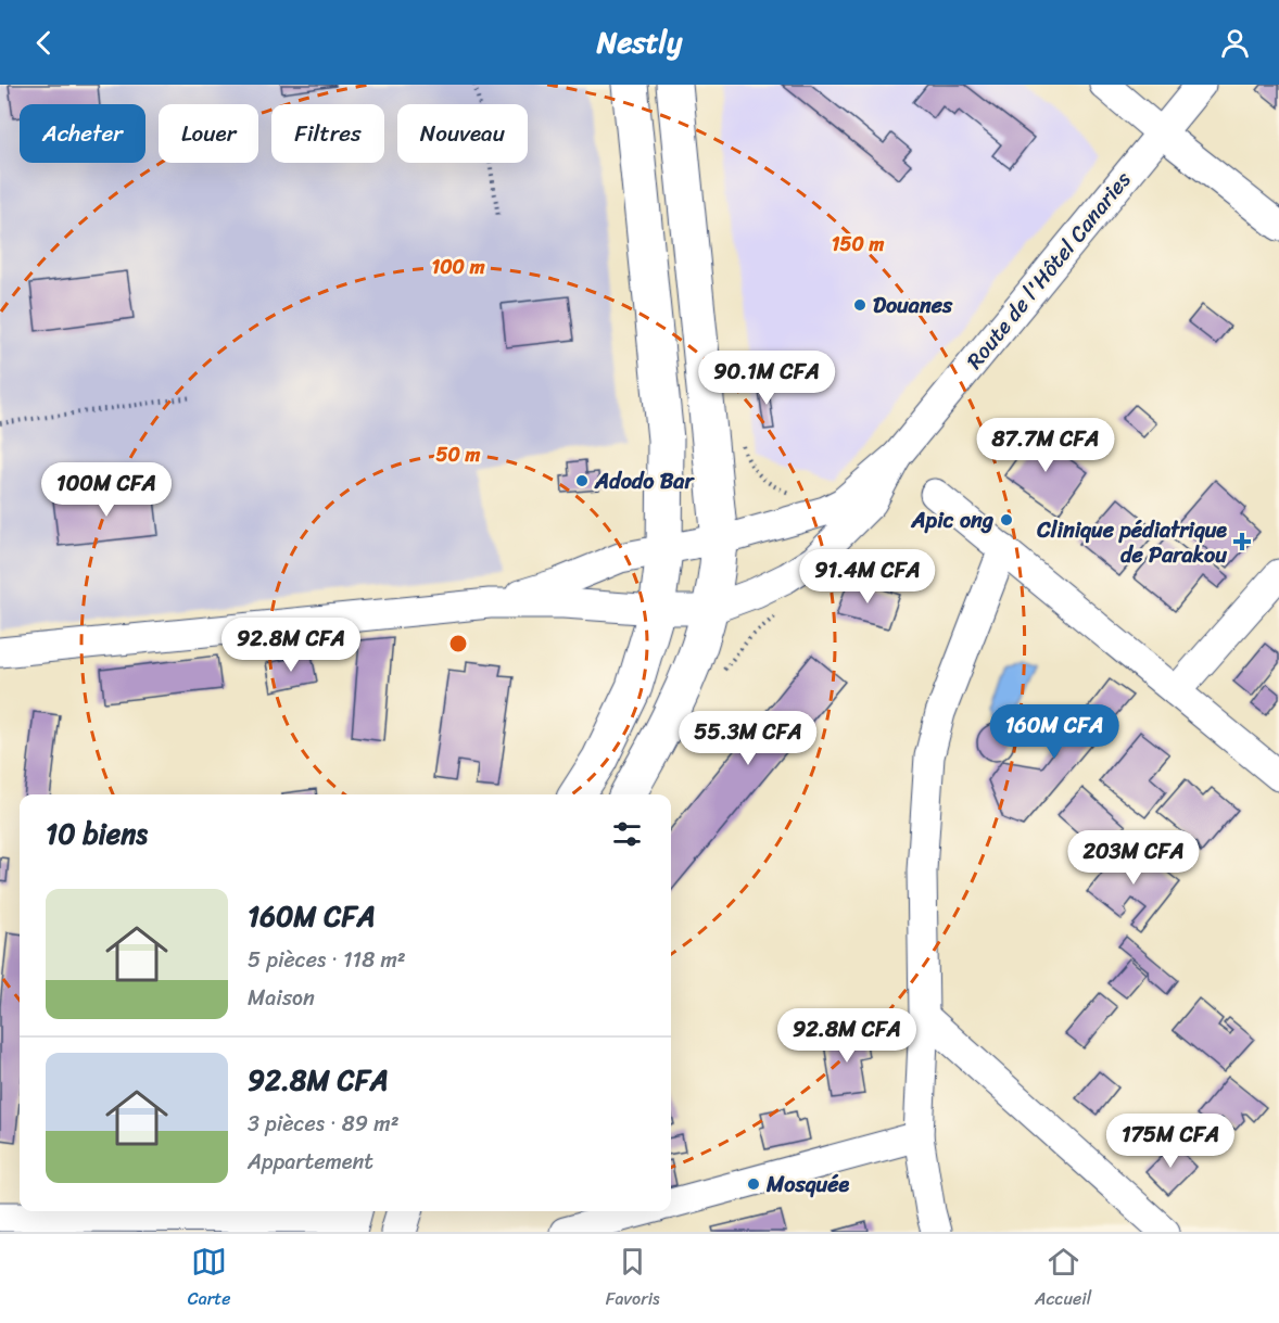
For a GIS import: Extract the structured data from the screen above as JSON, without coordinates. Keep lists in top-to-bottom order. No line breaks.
{"streets":{"street":["Route de l'Hôtel Canaries"]},"places":{"other":["Douanes","Adodo Bar","Apic ong","Mosquée"],"health":["Clinique pédiatrique de Parakou"]},"page":{"header":"Nestly","chip":["Acheter","Louer","Filtres","Nouveau"],"price":["90.1M CFA","87.7M CFA","100M CFA","91.4M CFA","92.8M CFA","160M CFA","55.3M CFA","203M CFA","92.8M CFA","175M CFA"],"heading":"10 biens","list":[{"name":"160M CFA","note":"5 pièces · 118 m² · Maison"},{"name":"92.8M CFA","note":"3 pièces · 89 m² · Appartement"}],"tabs":["Carte","Favoris","Accueil"]},"rings":["150 m","100 m","50 m"]}
